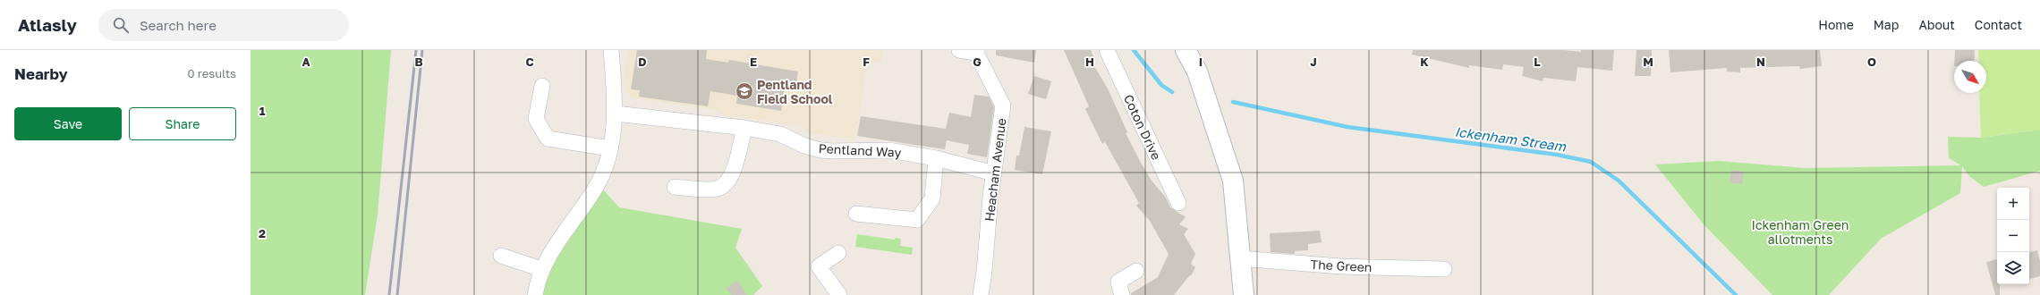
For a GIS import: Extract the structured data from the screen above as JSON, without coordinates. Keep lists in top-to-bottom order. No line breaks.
{"streets":{"street":["Coton Drive","Pentland Way","Heacham Avenue","The Green"]},"crossings":[["Pentland Way","Heacham Avenue"]],"water":["Ickenham Stream"],"parks":["Ickenham Green allotments"],"places":{"school or university":["Pentland Field School"]},"north":"bottom right","page":{"header":"Atlasly","search":"Search here","nav":["Home","Map","About","Contact"],"heading":["Nearby","0 results"],"buttons":["Save","Share"],"map_buttons":["+","−"]},"grid":{"columns":["A","B","C","D","E","F","G","H","I","J","K","L","M","N","O"],"rows":["1","2"]}}
